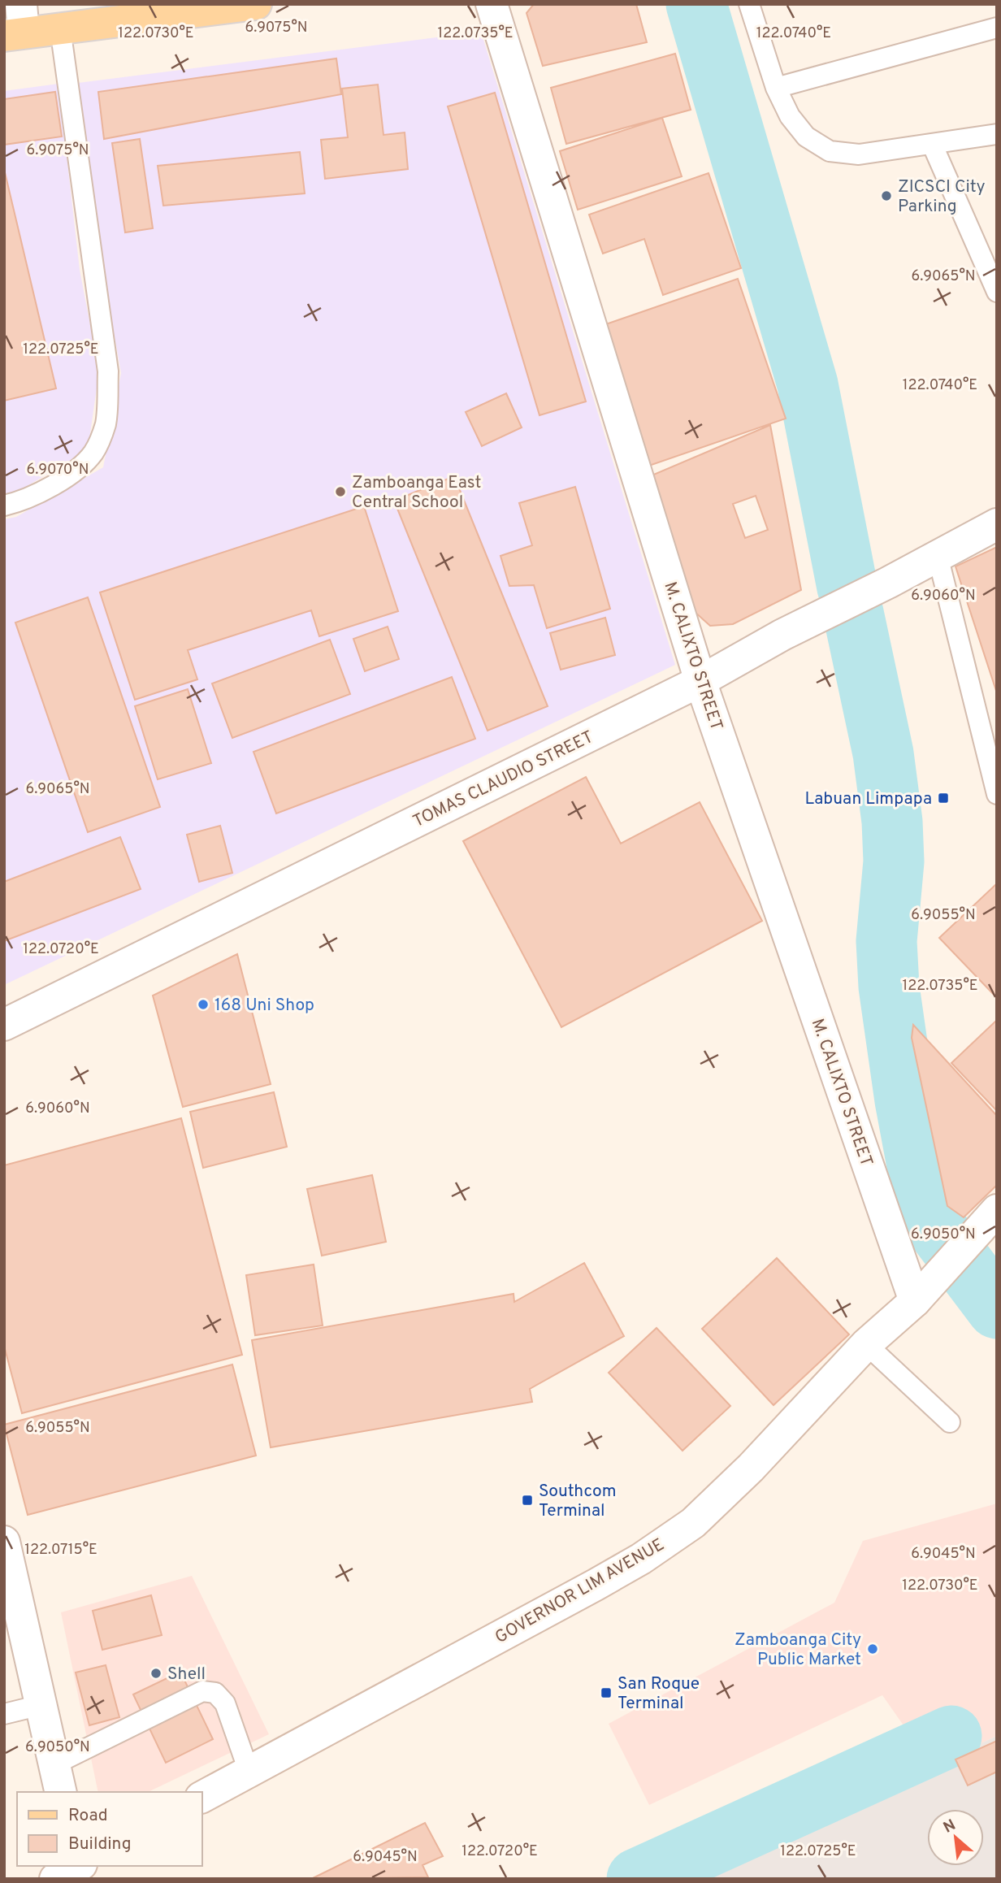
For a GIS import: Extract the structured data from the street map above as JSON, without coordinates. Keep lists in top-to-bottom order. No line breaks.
{"streets":{"street":["M. CALIXTO STREET","TOMAS CLAUDIO STREET","GOVERNOR LIM AVENUE"]},"crossings":[["M. CALIXTO STREET","TOMAS CLAUDIO STREET"],["M. CALIXTO STREET","GOVERNOR LIM AVENUE"]],"places":{"other":["ZICSCI City Parking","Zamboanga East Central School","168 Uni Shop","Zamboanga City Public Market","Shell"],"transit":["Labuan Limpapa","Southcom Terminal","San Roque Terminal"]},"legend":["Road","Building"],"north":"top left","coordinates":["6.9075°N","122.0730°E","122.0735°E","122.0740°E","6.9065°N","122.0725°E","6.9070°N","6.9060°N","6.9055°N","122.0720°E","6.9050°N","122.0715°E","6.9045°N"]}
